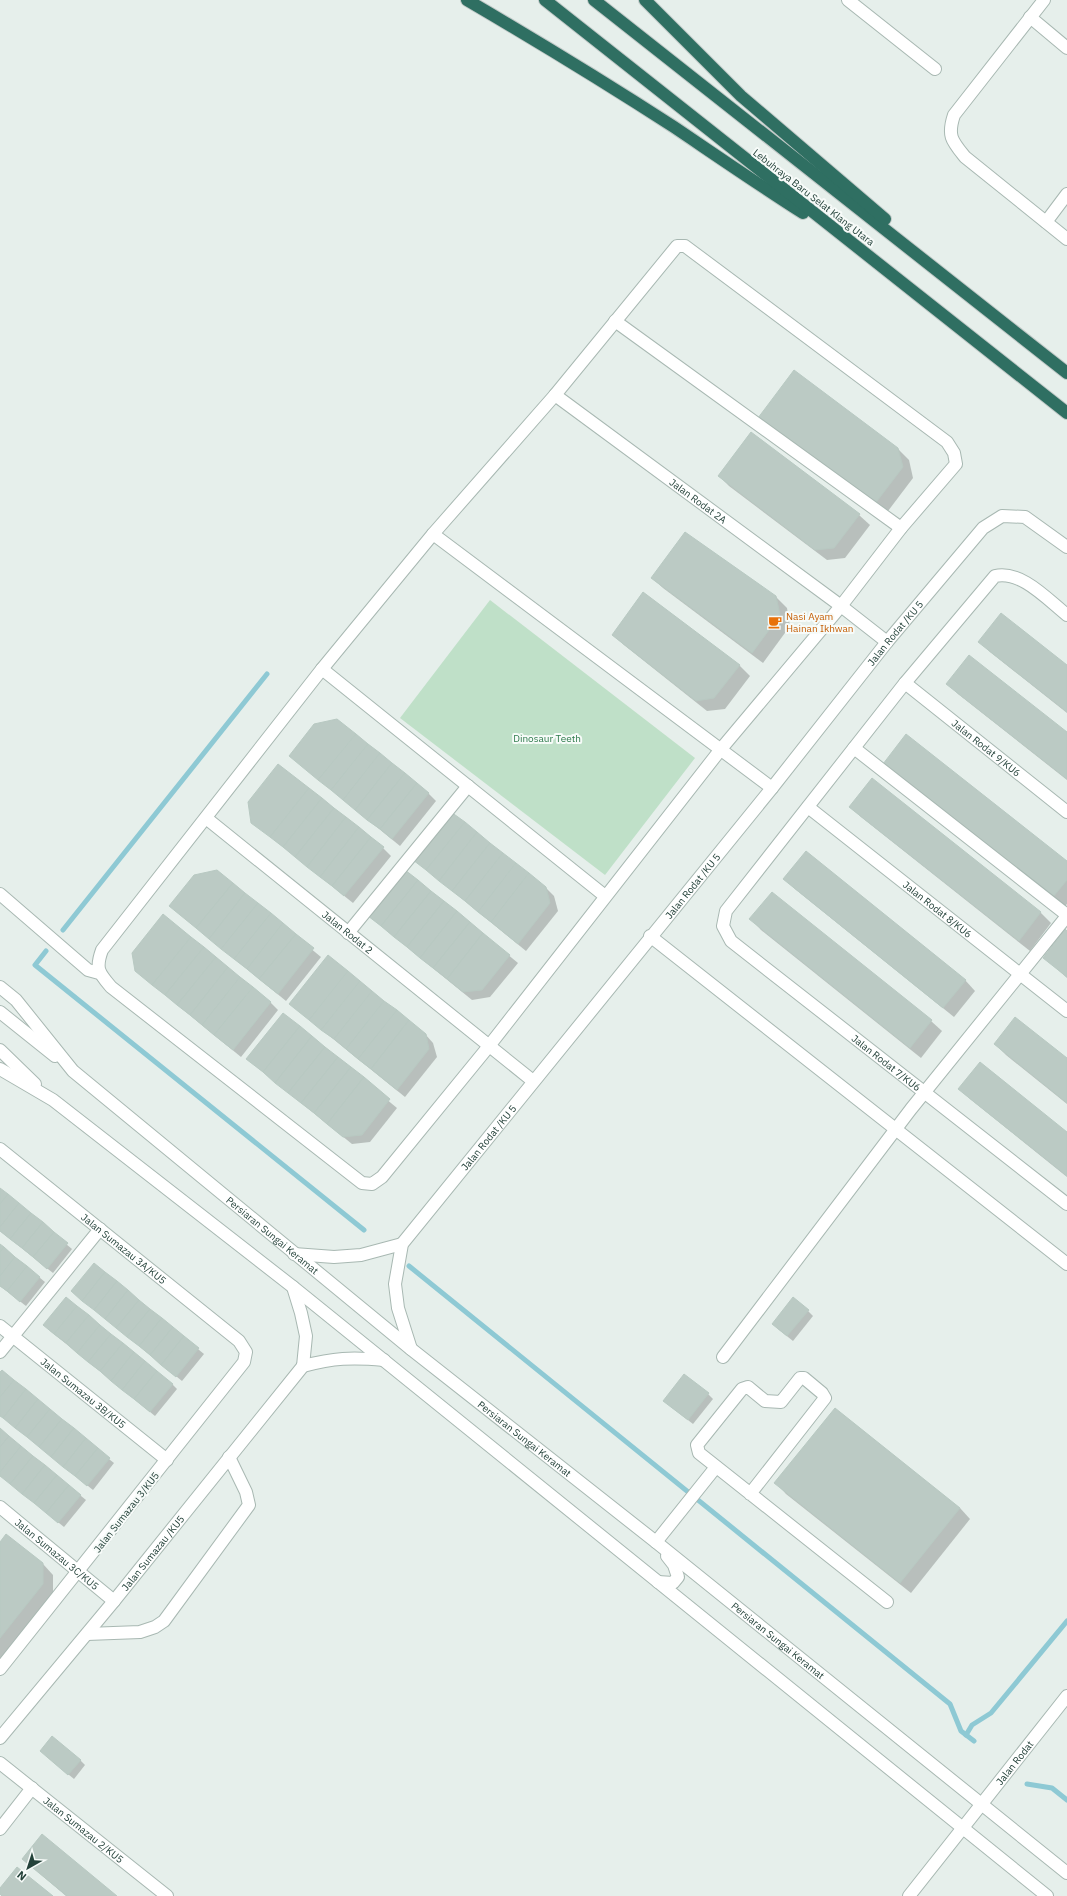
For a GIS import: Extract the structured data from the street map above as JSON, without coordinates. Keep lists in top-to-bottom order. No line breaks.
{"streets":{"highway":["Lebuhraya Baru Selat Klang Utara"],"street":["Jalan Rodat 2A","Jalan Rodat /KU 5","Jalan Rodat 9/KU6","Jalan Rodat 8/KU6","Jalan Rodat 2","Jalan Rodat 7/KU6","Persiaran Sungai Keramat","Jalan Sumazau 3A/KU5","Jalan Sumazau 3B/KU5","Jalan Sumazau 3/KU5","Jalan Sumazau /KU5","Jalan Sumazau 3C/KU5","Jalan Rodat","Jalan Sumazau 2/KU5"]},"crossings":[["Jalan Rodat 2A","Jalan Rodat /KU 5"],["Jalan Rodat /KU 5","Jalan Rodat 2"],["Jalan Rodat 8/KU6","Jalan Rodat 7/KU6"],["Persiaran Sungai Keramat","Jalan Rodat"],["Jalan Sumazau 3A/KU5","Jalan Sumazau 3/KU5"],["Jalan Sumazau 3B/KU5","Jalan Sumazau 3/KU5"],["Jalan Sumazau 3/KU5","Jalan Sumazau 3C/KU5"],["Jalan Sumazau /KU5","Jalan Sumazau 3C/KU5"]],"parks":["Dinosaur Teeth"],"places":{"cafe":["Nasi Ayam Hainan Ikhwan"]},"north":"bottom left"}
